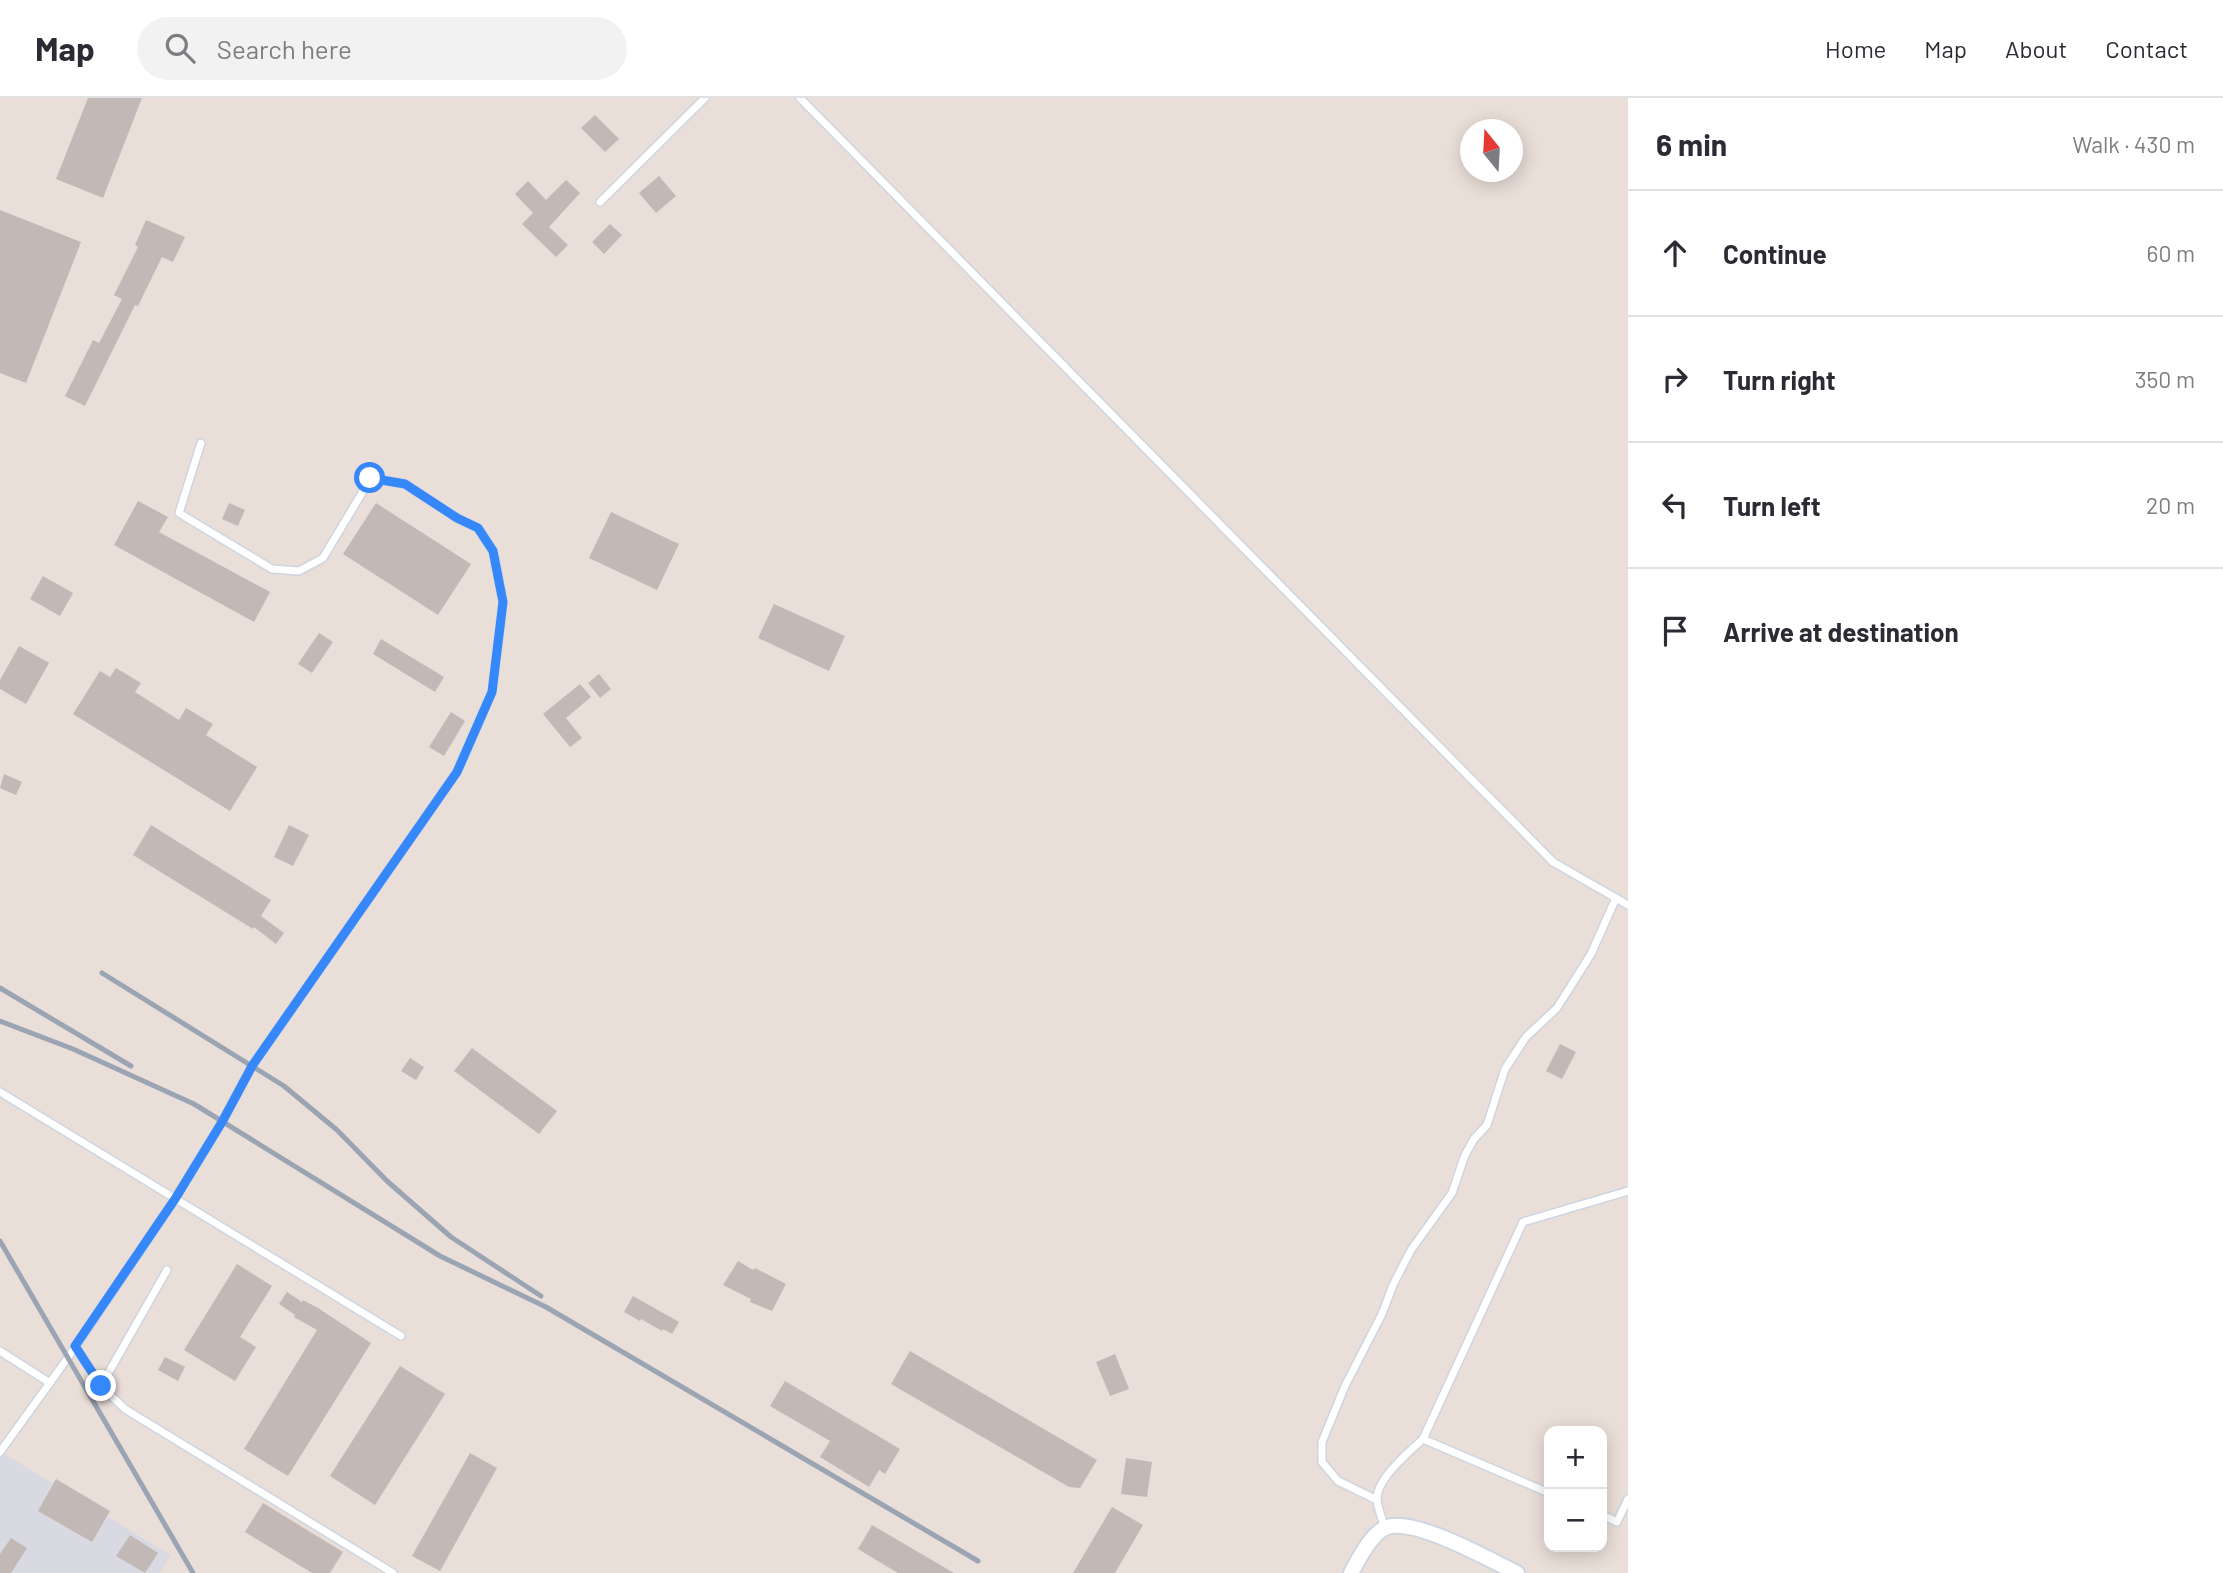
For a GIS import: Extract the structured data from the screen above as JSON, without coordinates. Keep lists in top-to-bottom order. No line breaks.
{"north":"top","page":{"header":"Map","search":"Search here","nav":["Home","Map","About","Contact"],"heading":["6 min","Walk · 430 m"],"list":[["Continue","60 m"],["Turn right","350 m"],["Turn left","20 m"],"Arrive at destination"],"map_buttons":["+","−"]}}
